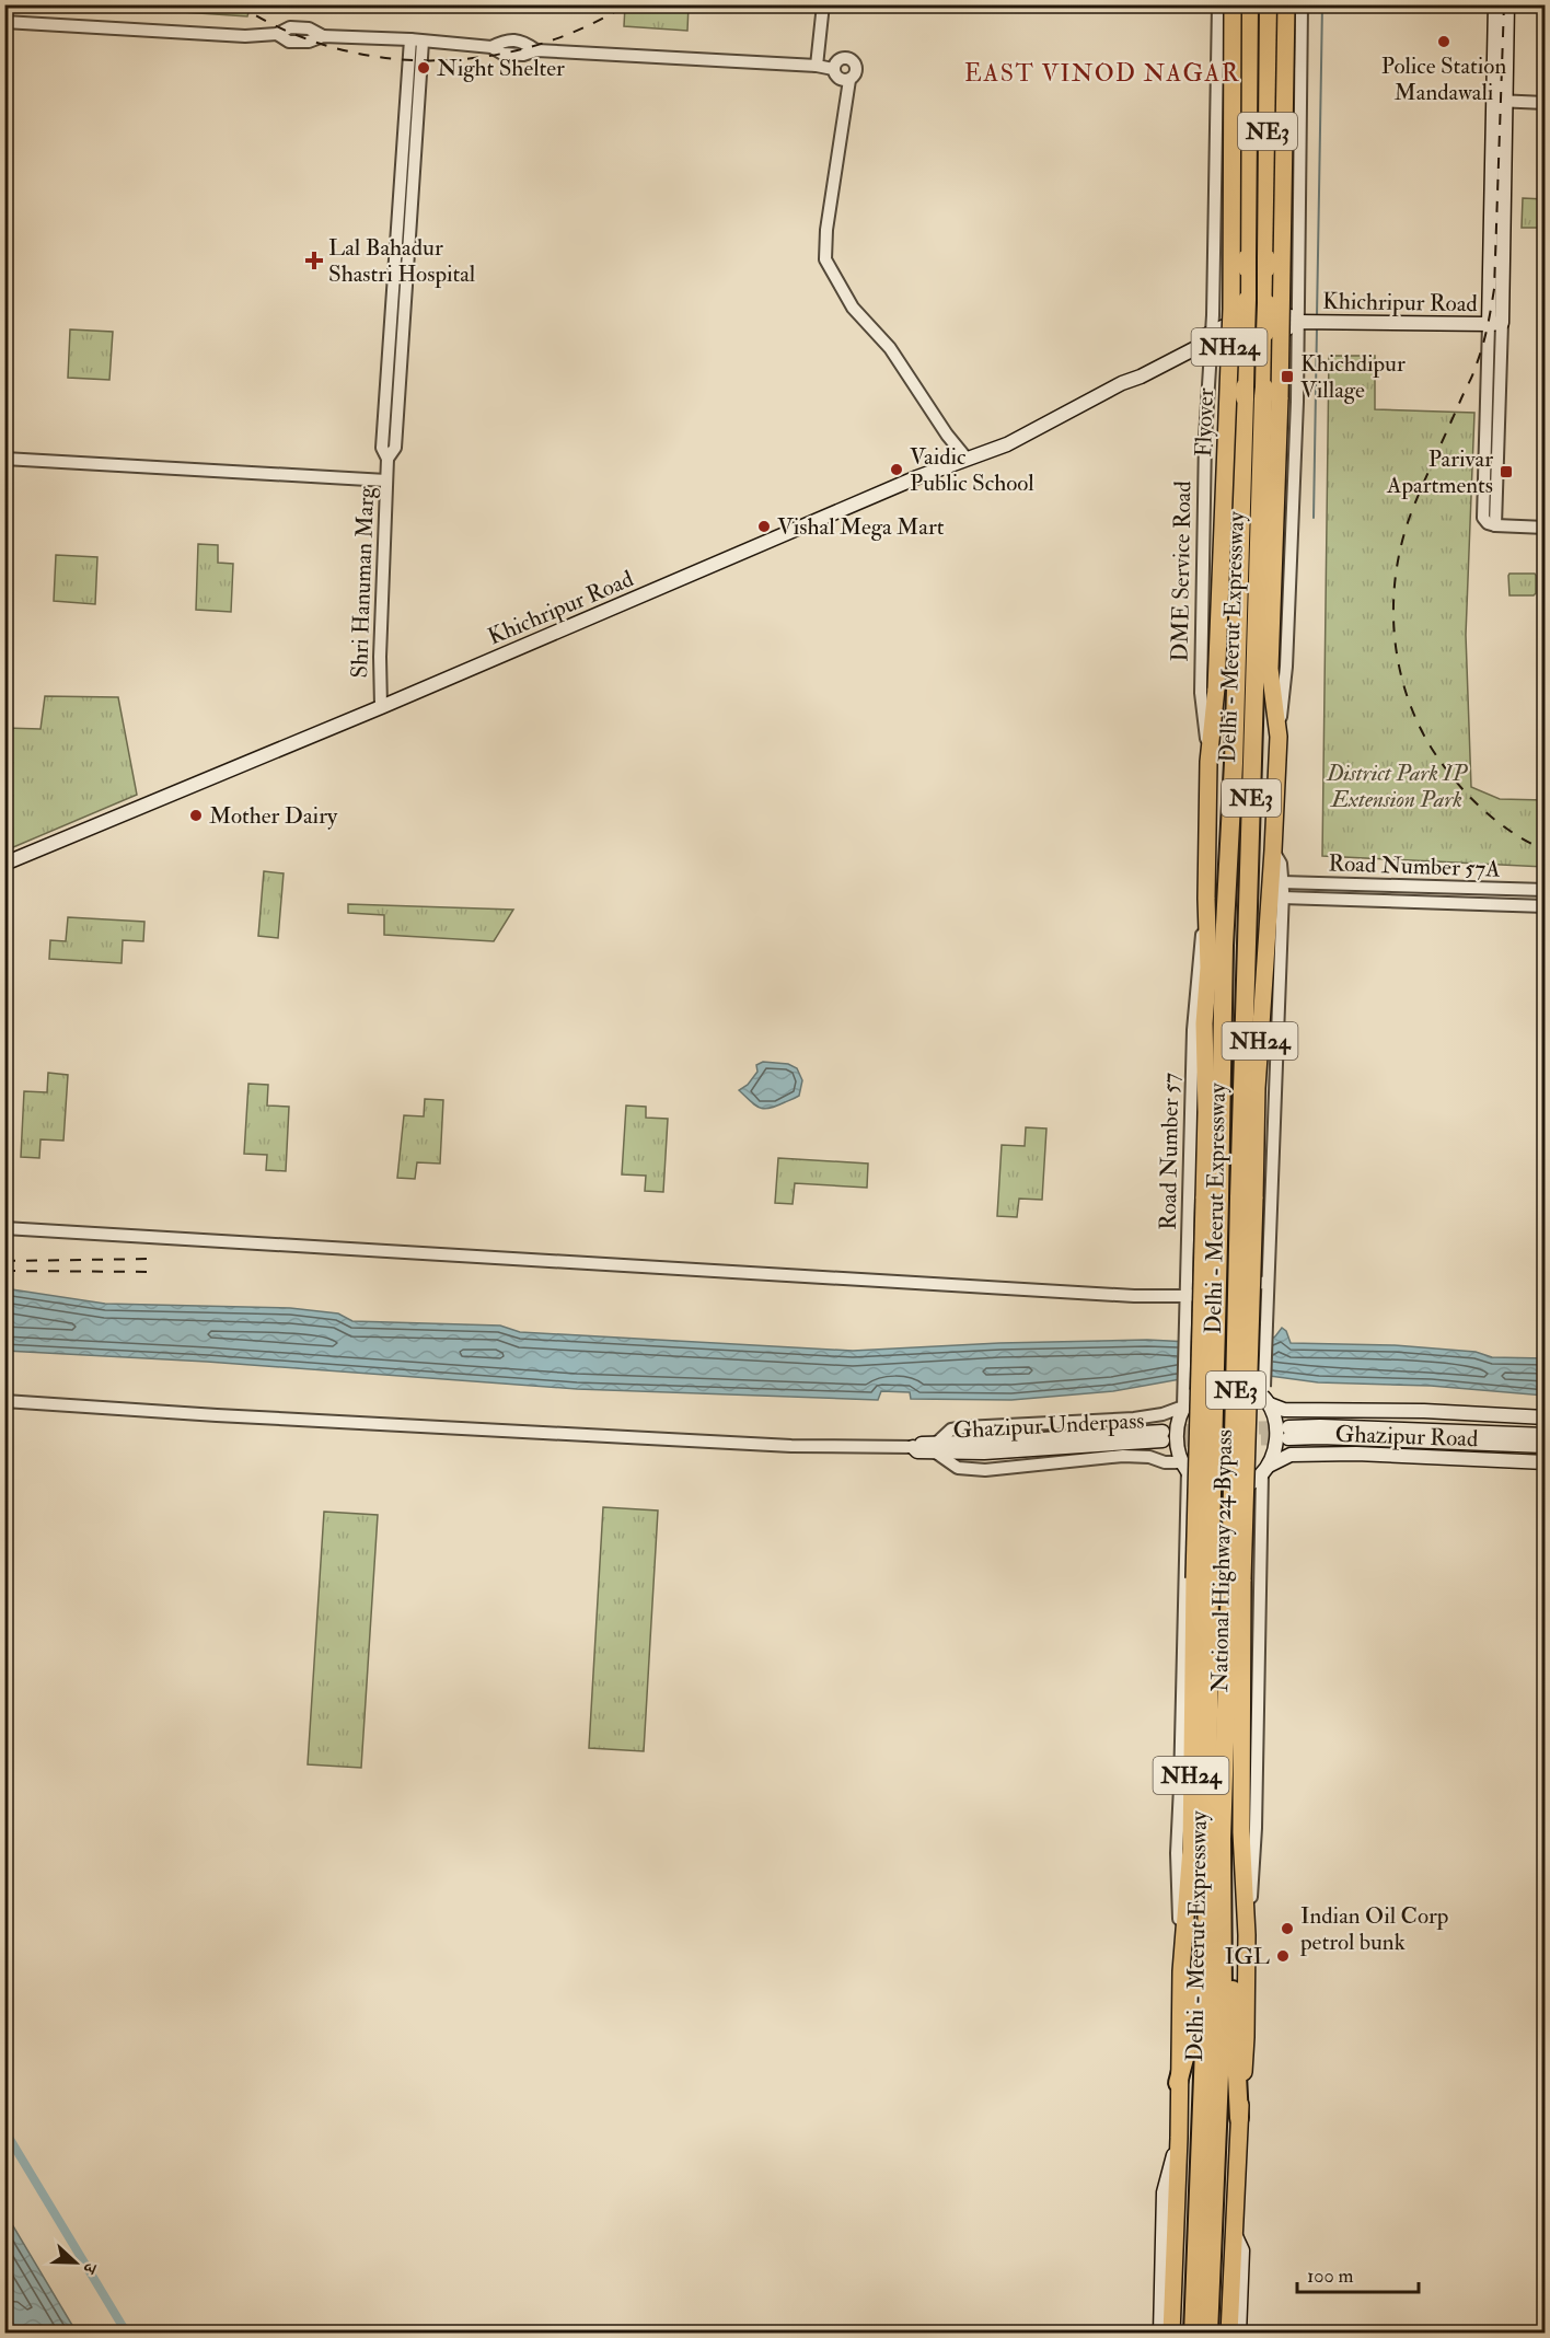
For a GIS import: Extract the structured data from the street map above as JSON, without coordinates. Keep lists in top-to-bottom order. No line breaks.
{"streets":{"highway":["NE3","NH24","Flyover","Delhi - Meerut Expressway","National Highway 24 Bypass"],"main road":["Khichripur Road","Ghazipur Underpass","Ghazipur Road"],"street":["DME Service Road","Shri Hanuman Marg","Road Number 57A","Road Number 57"]},"crossings":[["Khichripur Road","DME Service Road"],["Khichripur Road","Shri Hanuman Marg"],["NH24","Delhi - Meerut Expressway"],["Flyover","DME Service Road"],["Flyover","Delhi - Meerut Expressway"],["Flyover","Road Number 57"],["Delhi - Meerut Expressway","National Highway 24 Bypass"],["Road Number 57","Ghazipur Road"]],"districts":["EAST VINOD NAGAR"],"parks":["District Park IP Extension Park"],"places":{"other":["Police Station Mandawali","Night Shelter","Vaidic Public School","Vishal Mega Mart","Mother Dairy","Indian Oil Corp petrol bunk","IGL"],"health":["Lal Bahadur Shastri Hospital"],"transit":["Khichdipur Village","Parivar Apartments"]},"scale_bar":"100 m","north":"right"}
